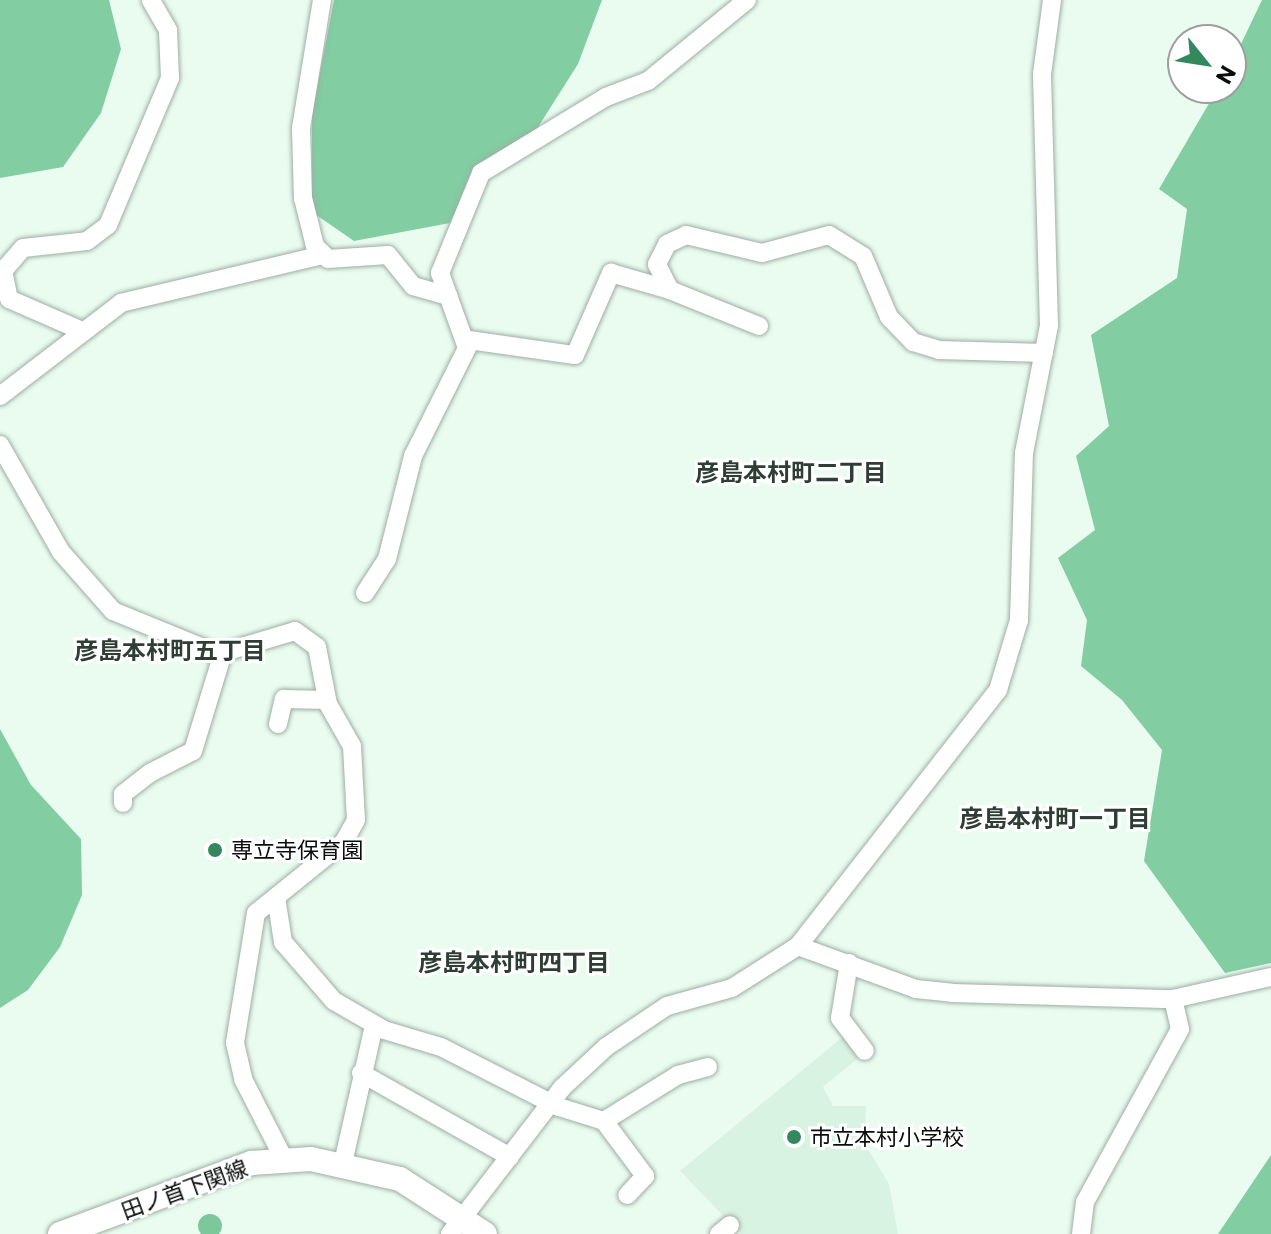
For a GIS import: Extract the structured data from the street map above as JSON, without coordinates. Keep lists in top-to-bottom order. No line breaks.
{"streets":{"main road":["田ノ首下関線"]},"districts":["彦島本村町二丁目","彦島本村町五丁目","彦島本村町一丁目","彦島本村町四丁目"],"places":["専立寺保育園","市立本村小学校"],"north":"bottom right"}
